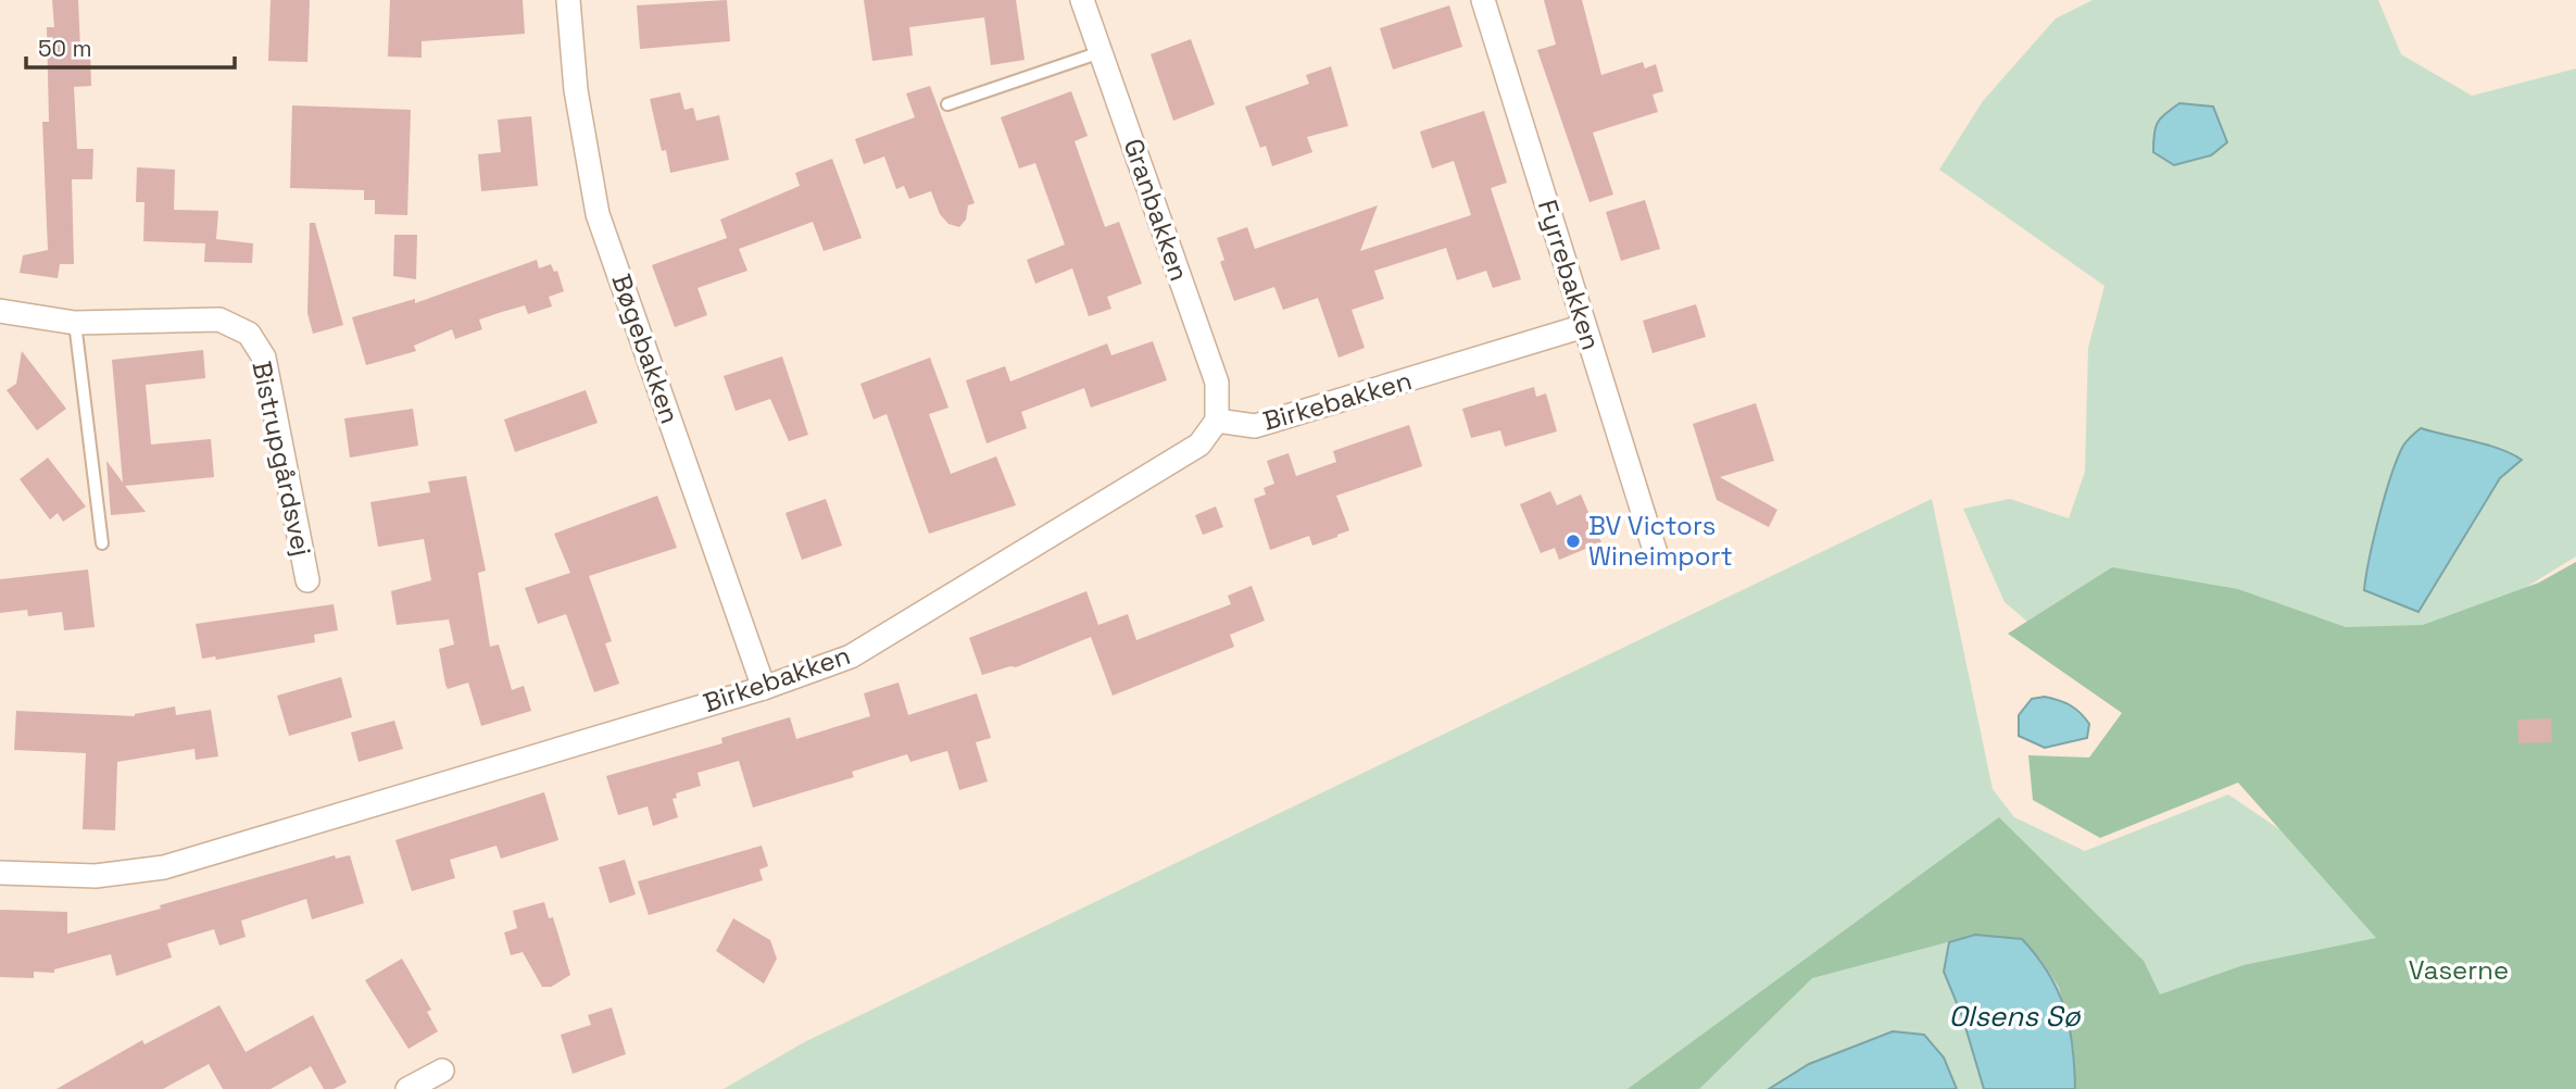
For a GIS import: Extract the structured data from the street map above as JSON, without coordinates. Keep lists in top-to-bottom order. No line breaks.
{"streets":{"street":["Granbakken","Fyrrebakken","Bøgebakken","Birkebakken","Bistrupgårdsvej"]},"crossings":[["Granbakken","Birkebakken"],["Fyrrebakken","Birkebakken"],["Bøgebakken","Birkebakken"]],"water":["Olsens Sø"],"parks":["Vaserne"],"places":["BV Victors Wineimport"],"scale_bar":"50 m"}
